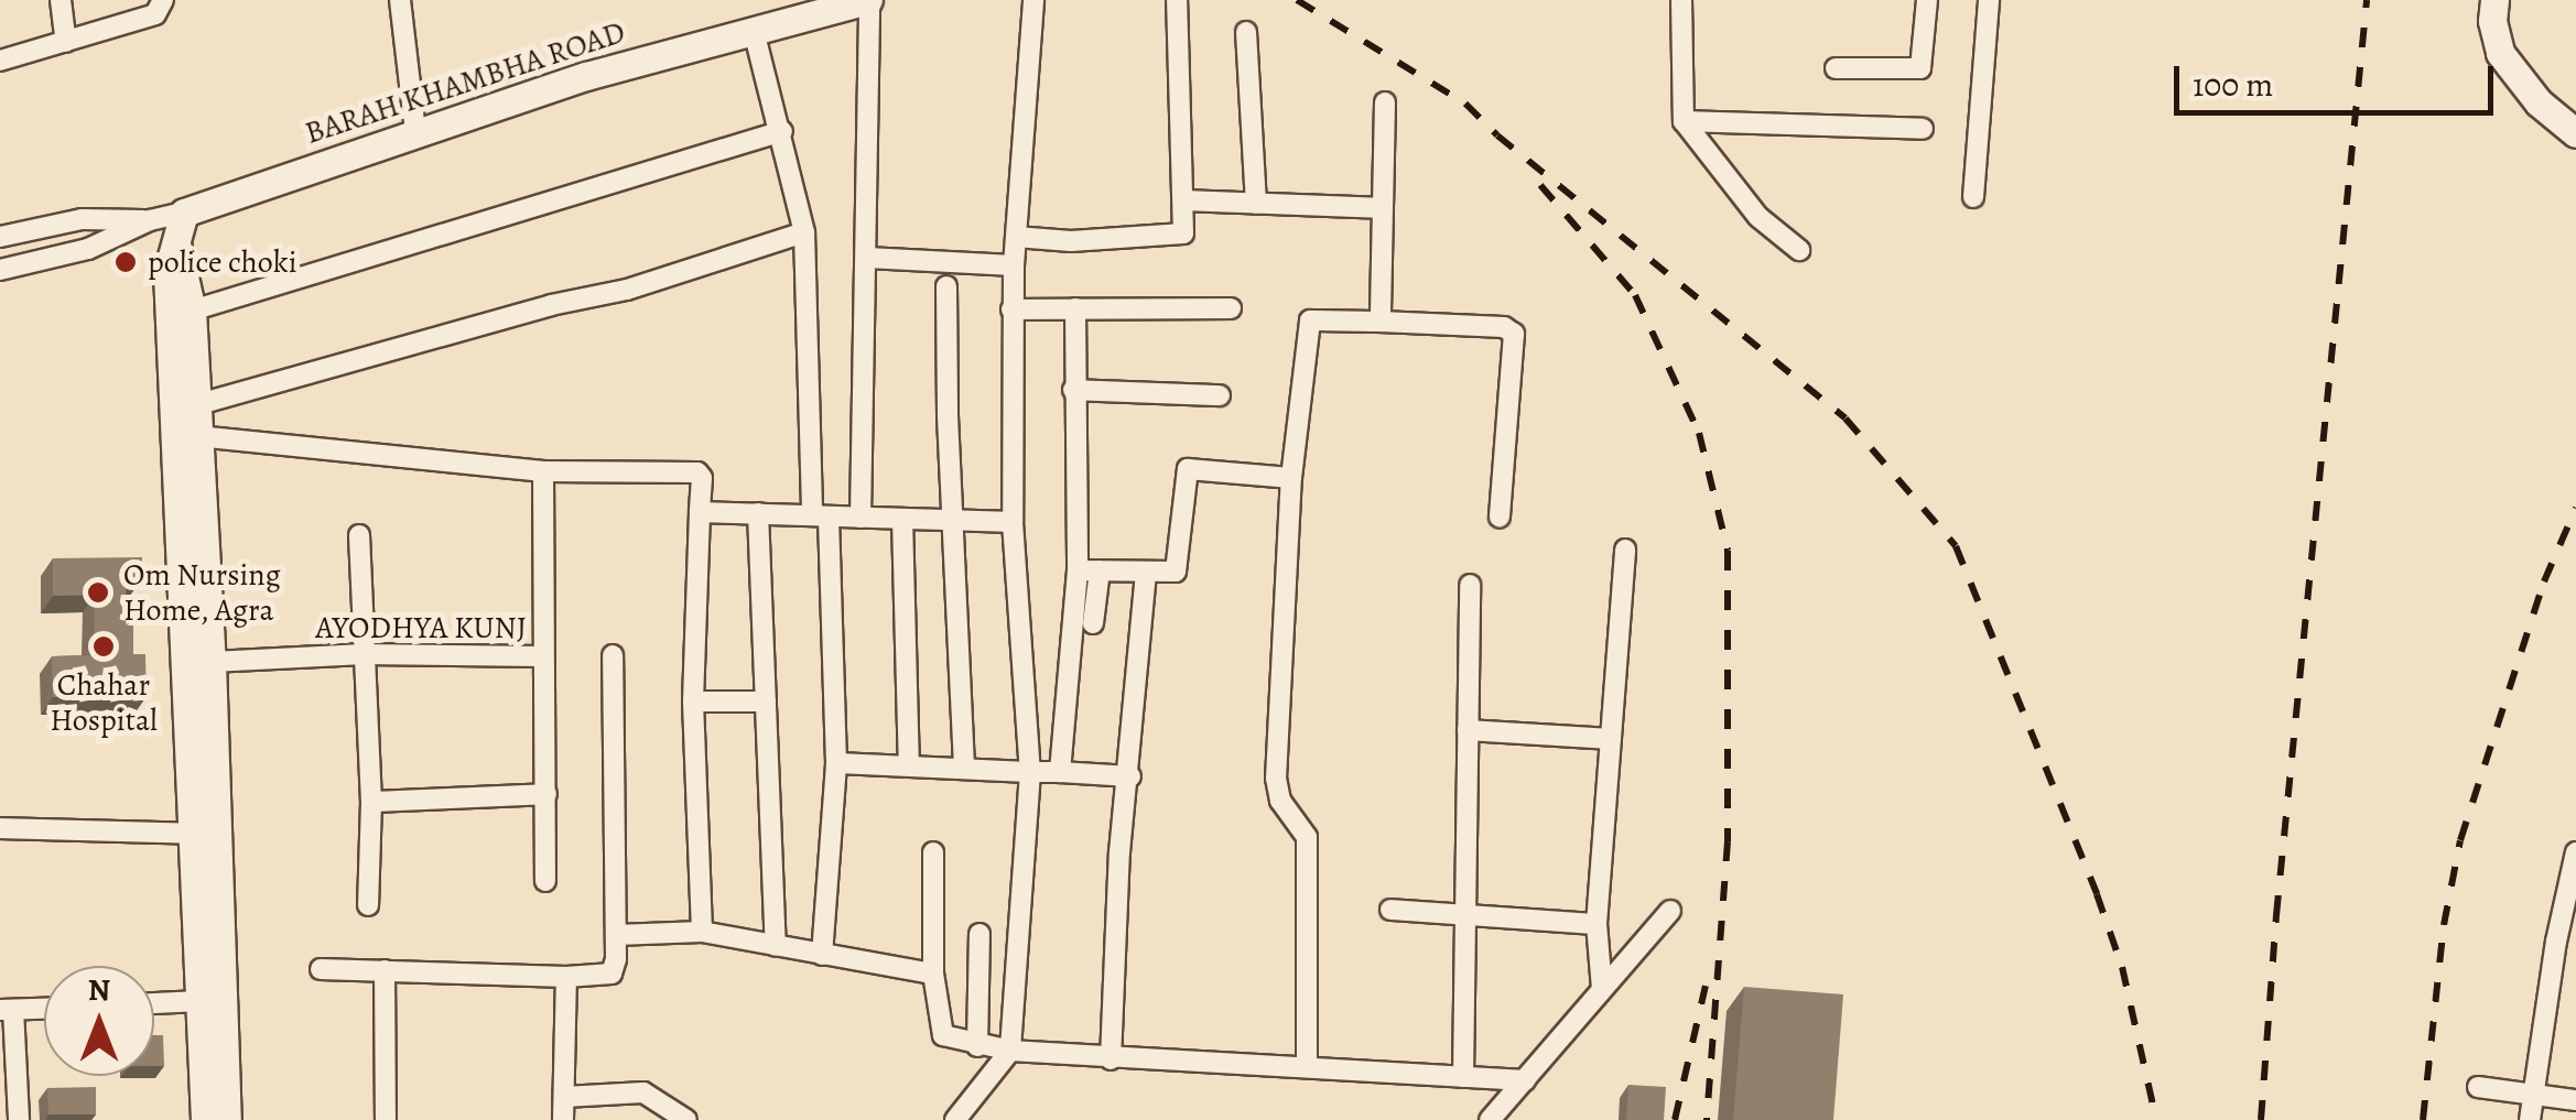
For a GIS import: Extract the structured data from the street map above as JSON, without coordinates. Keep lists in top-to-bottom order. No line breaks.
{"streets":{"street":["BARAH KHAMBHA ROAD","AYODHYA KUNJ"]},"places":["police choki","Om Nursing Home, Agra","Chahar Hospital"],"scale_bar":"100 m","north":"top"}
